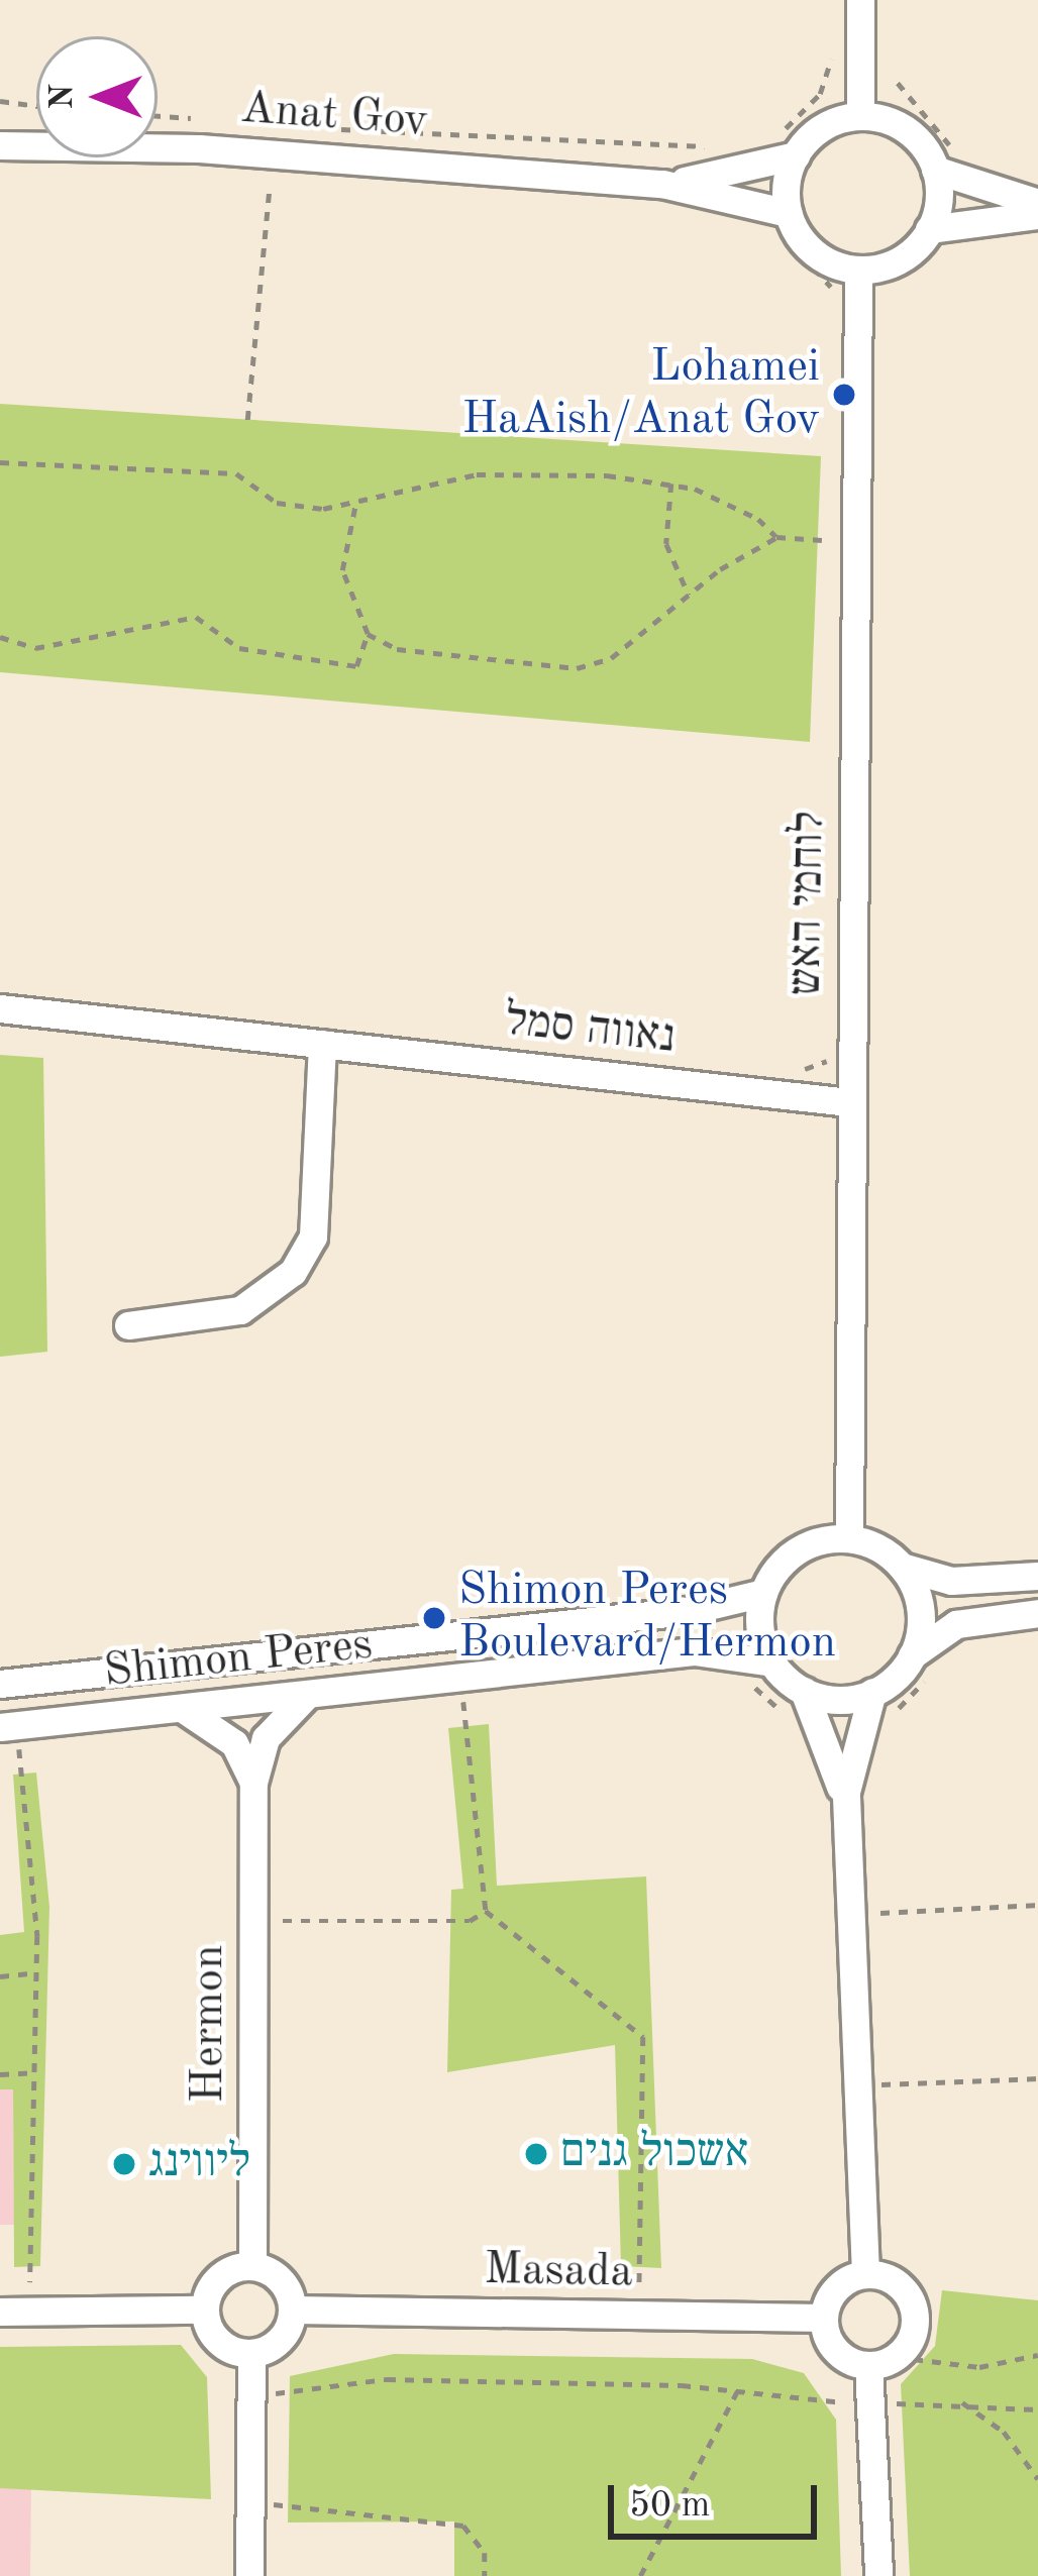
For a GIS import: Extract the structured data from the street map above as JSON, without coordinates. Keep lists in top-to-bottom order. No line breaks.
{"streets":{"street":["Anat Gov","לוחמי האש","נאווה סמל","Shimon Peres","Hermon","Masada"]},"crossings":[["Anat Gov","לוחמי האש"],["לוחמי האש","נאווה סמל"],["לוחמי האש","Shimon Peres"],["Shimon Peres","Hermon"],["Hermon","Masada"]],"places":["Lohamei HaAish/Anat Gov","Shimon Peres Boulevard/Hermon","אשכול גנים","ליווינג"],"scale_bar":"50 m","north":"left"}
